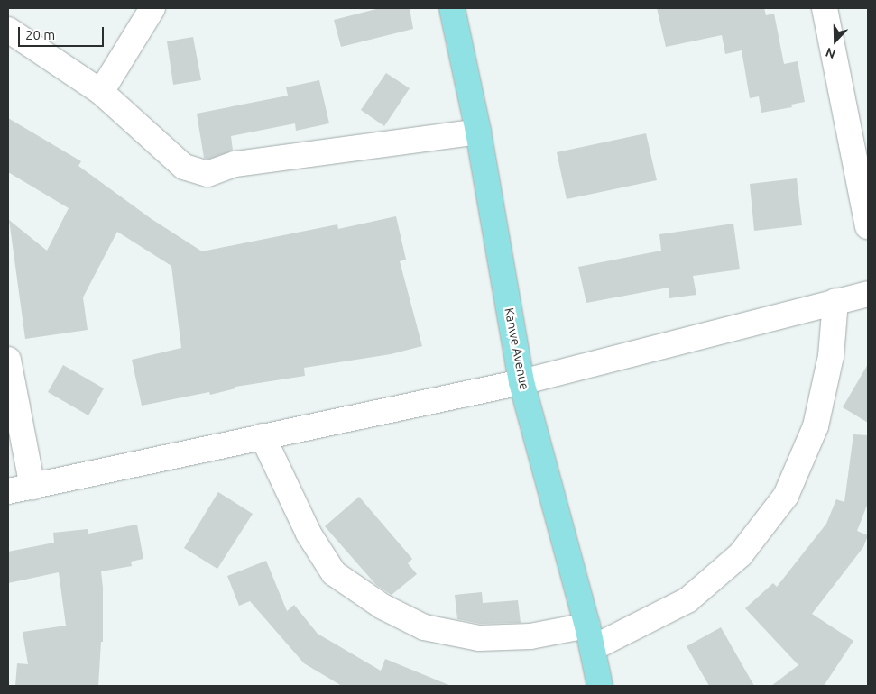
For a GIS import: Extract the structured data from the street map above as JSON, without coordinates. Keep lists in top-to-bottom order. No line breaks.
{"streets":{"main road":["Kanwe Avenue"]},"scale_bar":"20 m","north":"bottom"}
